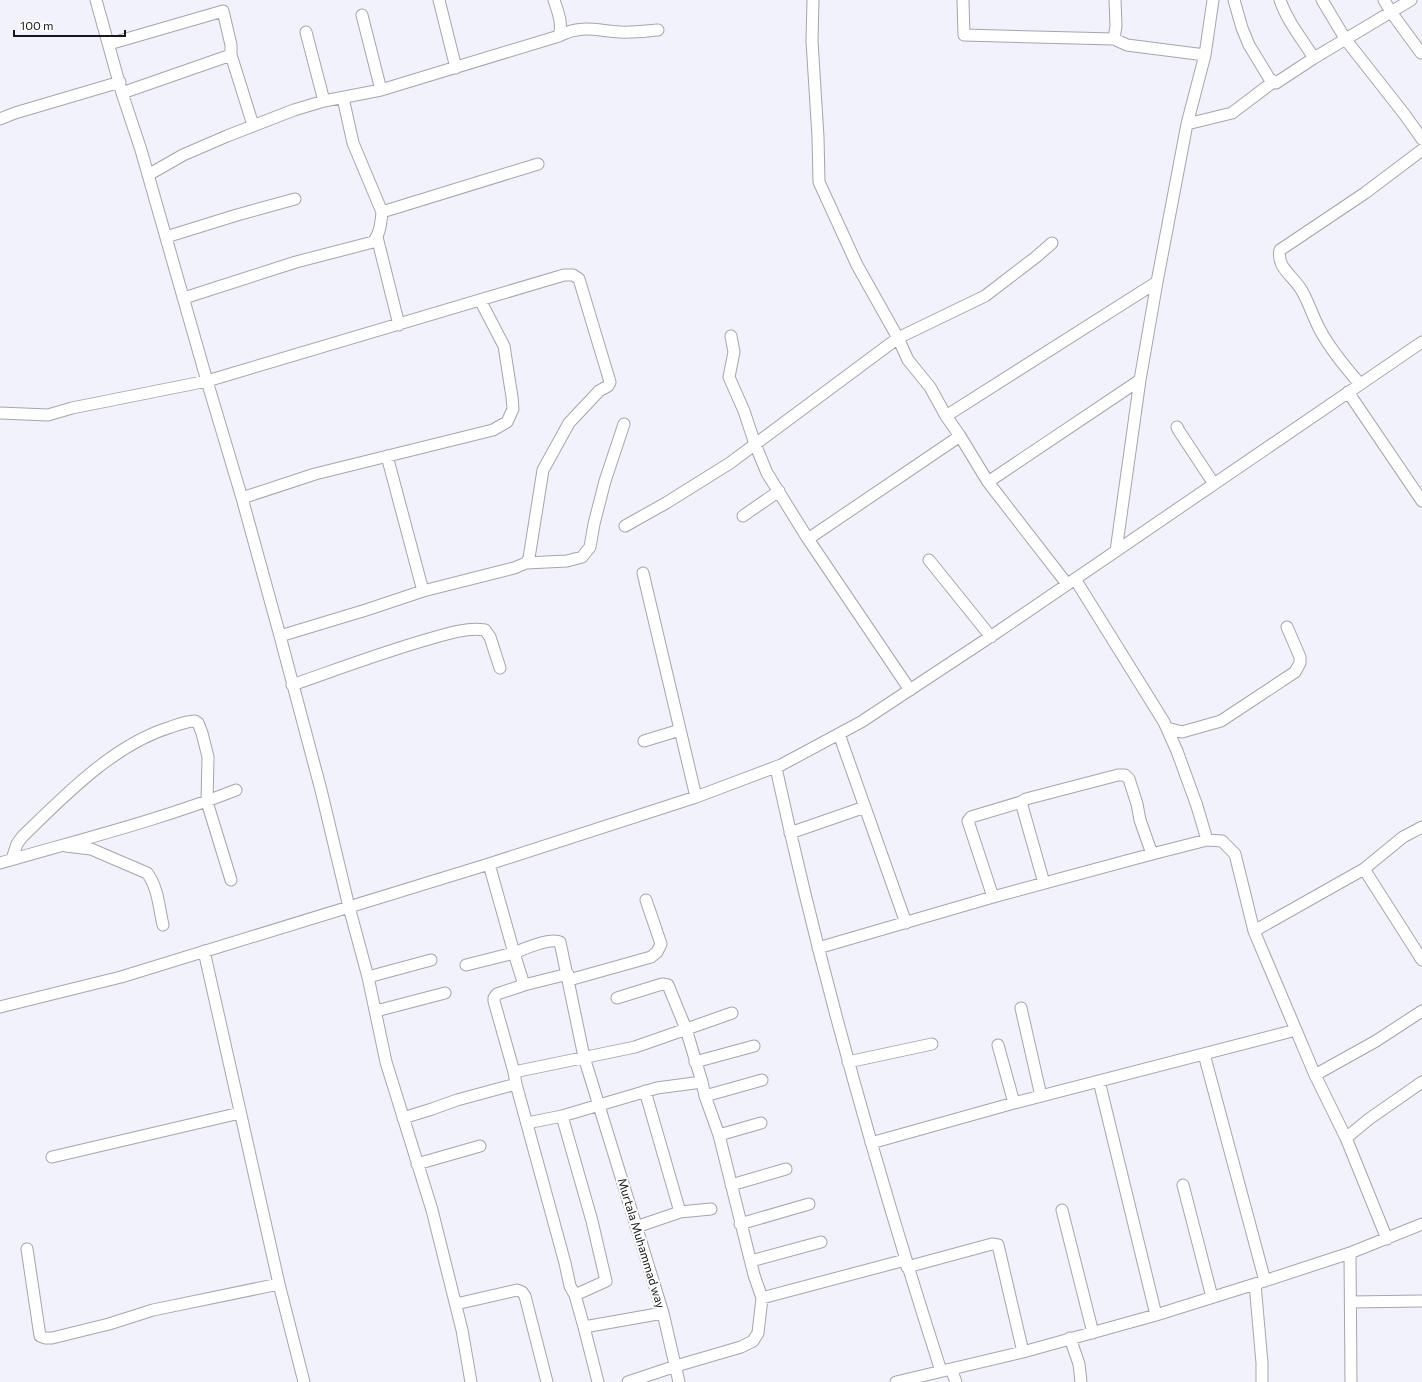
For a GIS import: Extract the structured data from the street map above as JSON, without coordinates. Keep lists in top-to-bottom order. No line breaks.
{"streets":{"street":["Murtala Muhammad way"]},"scale_bar":"100 m"}
